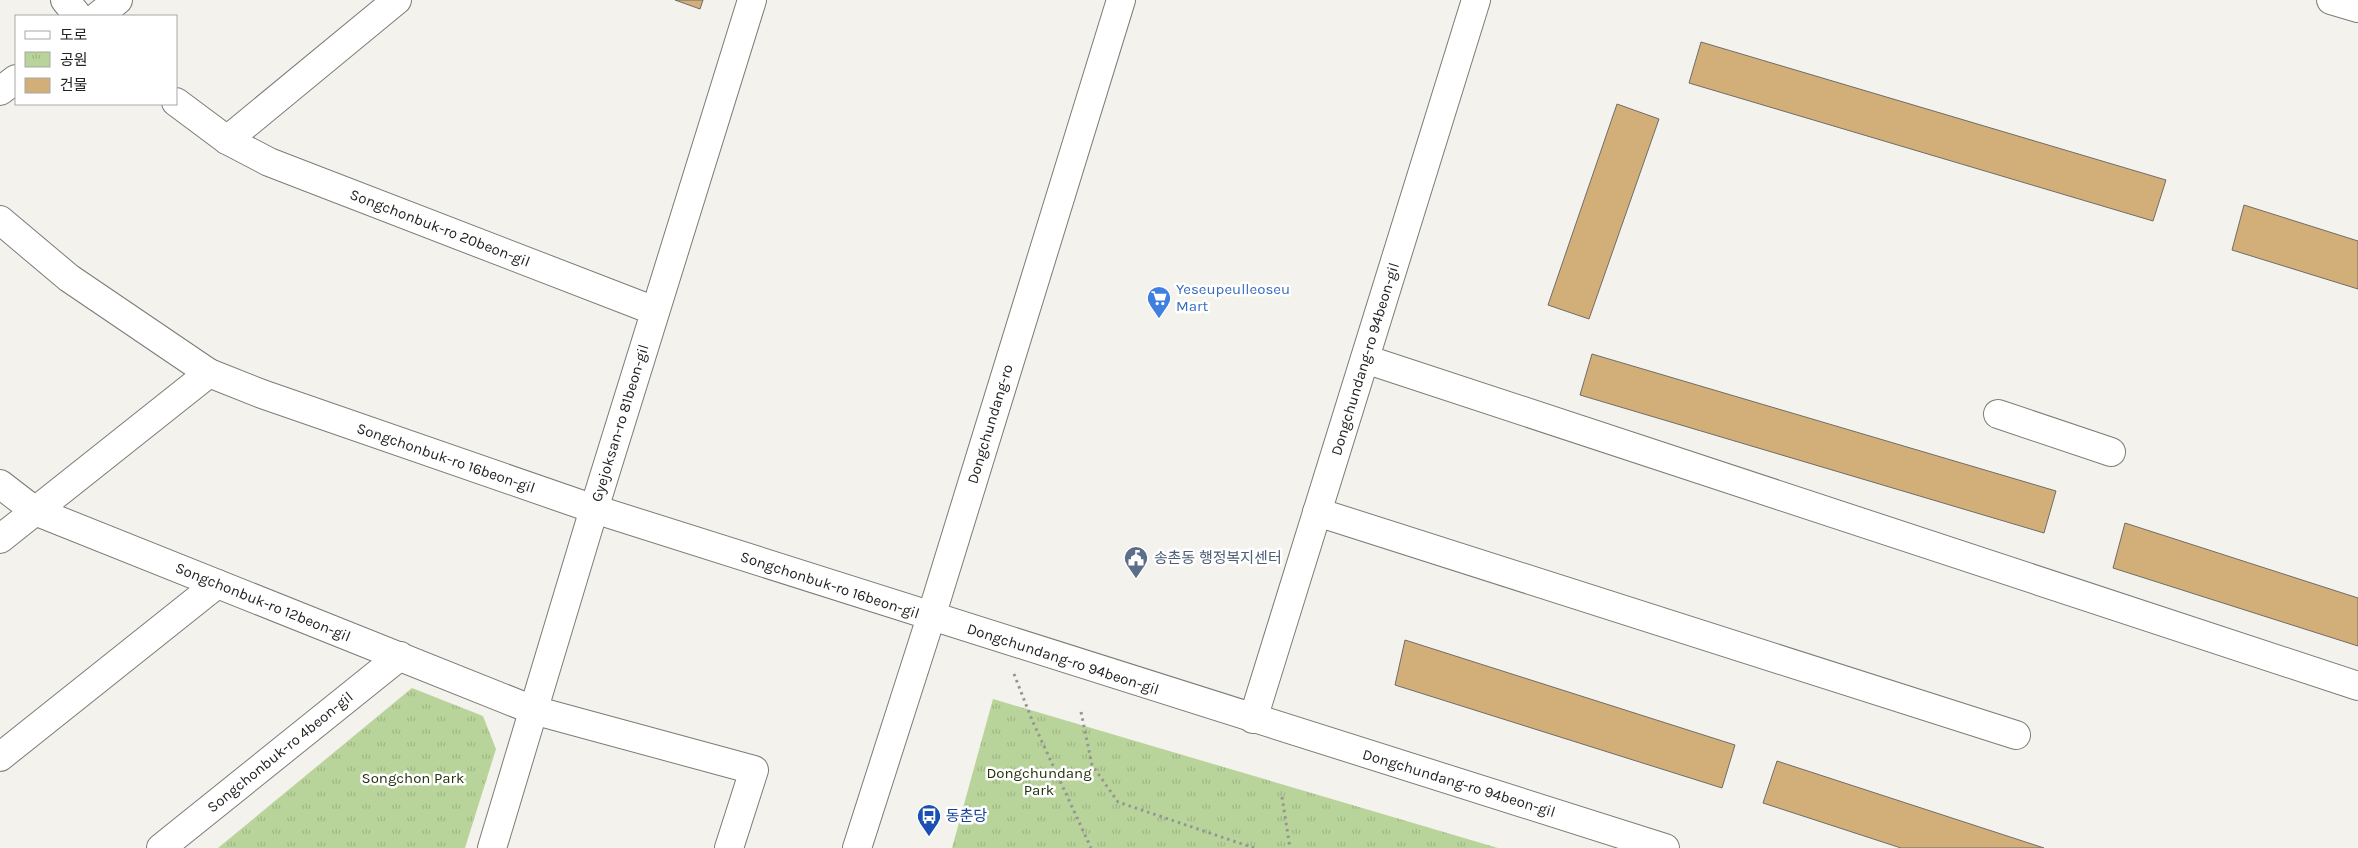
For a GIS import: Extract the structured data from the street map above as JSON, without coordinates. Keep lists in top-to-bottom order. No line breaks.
{"streets":{"street":["Songchonbuk-ro 20beon-gil","Dongchundang-ro 94beon-gil","Gyejoksan-ro 81beon-gil","Dongchundang-ro","Songchonbuk-ro 16beon-gil","Songchonbuk-ro 12beon-gil","Songchonbuk-ro 4beon-gil"]},"crossings":[["Songchonbuk-ro 20beon-gil","Gyejoksan-ro 81beon-gil"],["Dongchundang-ro 94beon-gil","Dongchundang-ro"],["Dongchundang-ro 94beon-gil","Songchonbuk-ro 16beon-gil"],["Gyejoksan-ro 81beon-gil","Songchonbuk-ro 16beon-gil"],["Gyejoksan-ro 81beon-gil","Songchonbuk-ro 12beon-gil"],["Dongchundang-ro","Songchonbuk-ro 16beon-gil"],["Songchonbuk-ro 12beon-gil","Songchonbuk-ro 4beon-gil"]],"parks":["Dongchundang Park","Songchon Park"],"places":{"supermarket":["Yeseupeulleoseu Mart"],"public building":["송촌동 행정복지센터"],"bus stop":["동춘당"]},"legend":["도로","공원","건물"]}
